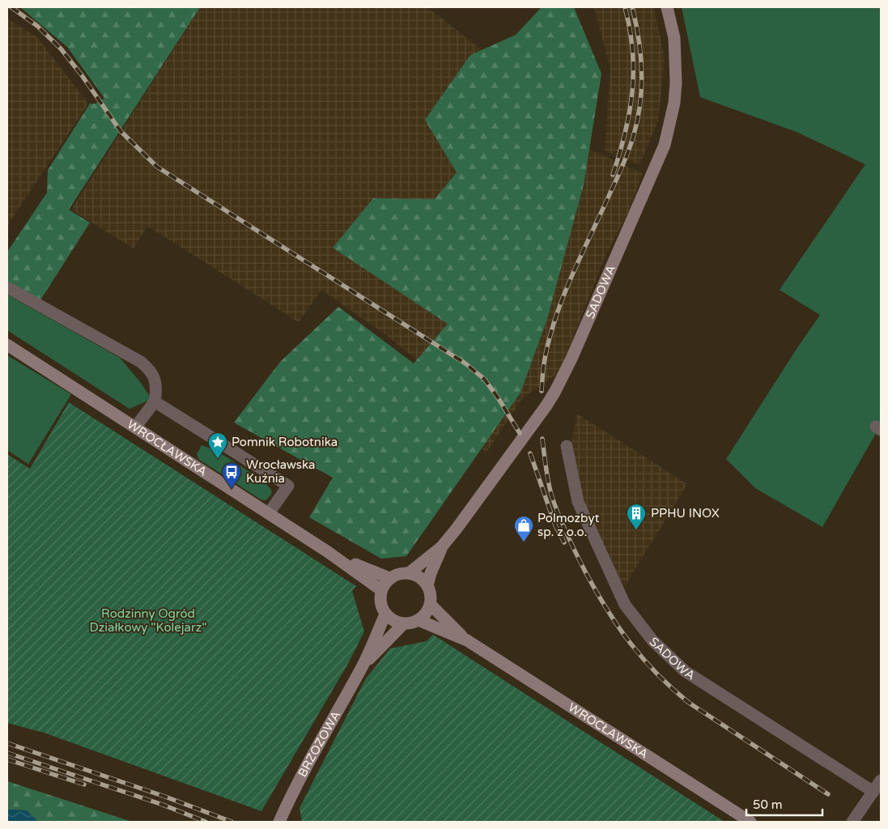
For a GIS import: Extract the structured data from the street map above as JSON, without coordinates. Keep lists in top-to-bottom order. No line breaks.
{"streets":{"main road":["SADOWA","WROCŁAWSKA","BRZOZOWA"]},"crossings":[["SADOWA","WROCŁAWSKA"],["SADOWA","BRZOZOWA"],["WROCŁAWSKA","BRZOZOWA"]],"parks":["Rodzinny Ogród Działkowy \"Kolejarz\""],"places":{"place":["Pomnik Robotnika"],"bus stop":["Wrocławska Kuźnia"],"building":["PPHU INOX"],"shop":["Polmozbyt sp. z o.o."]},"scale_bar":"50 m"}
